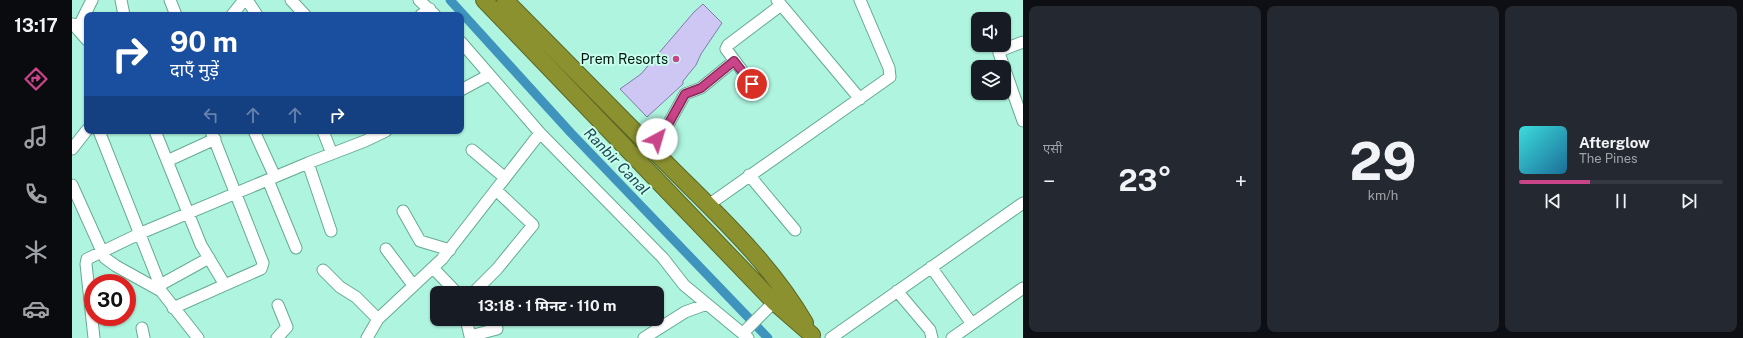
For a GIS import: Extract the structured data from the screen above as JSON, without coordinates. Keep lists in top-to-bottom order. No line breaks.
{"water":["Ranbir Canal"],"places":["Prem Resorts"],"page":{"tabs":"13:17","tile":["एसी",["29","km/h"]],"turn":["90 m","दाएँ मुड़ें"],"song":["Afterglow","The Pines"],"heat":["−","23°","+"],"limit":"30","trip":"13:18 · 1 मिनट · 110 m"}}
